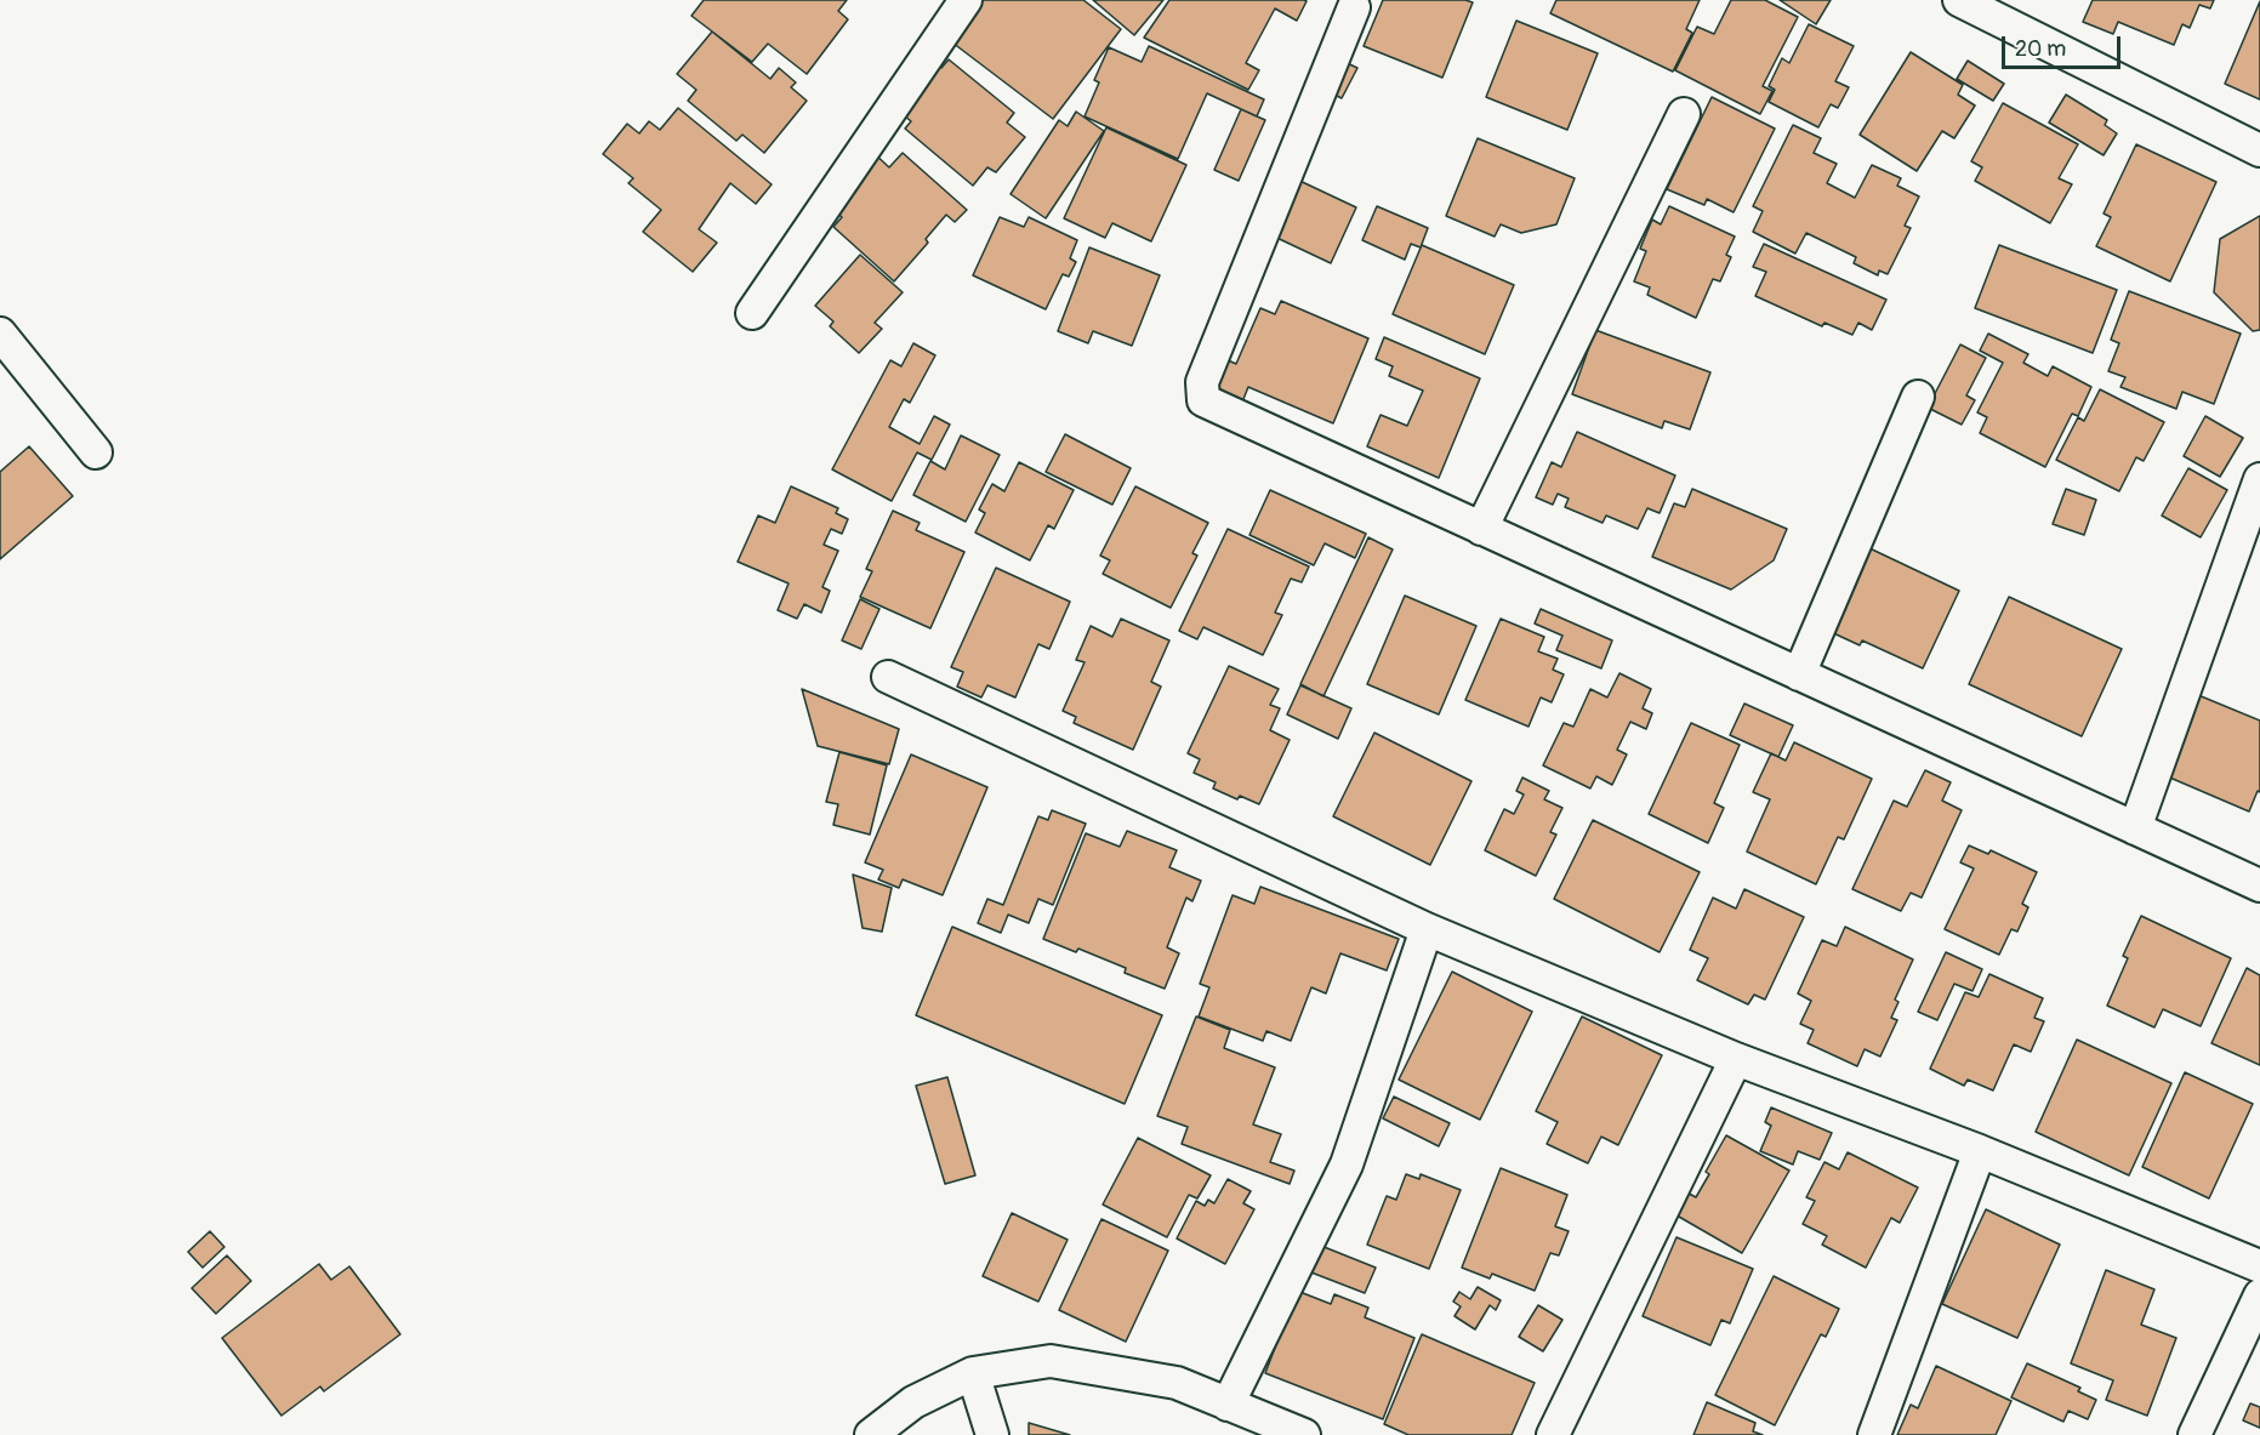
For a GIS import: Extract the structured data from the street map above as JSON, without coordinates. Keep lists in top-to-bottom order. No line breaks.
{"scale_bar":"20 m"}
